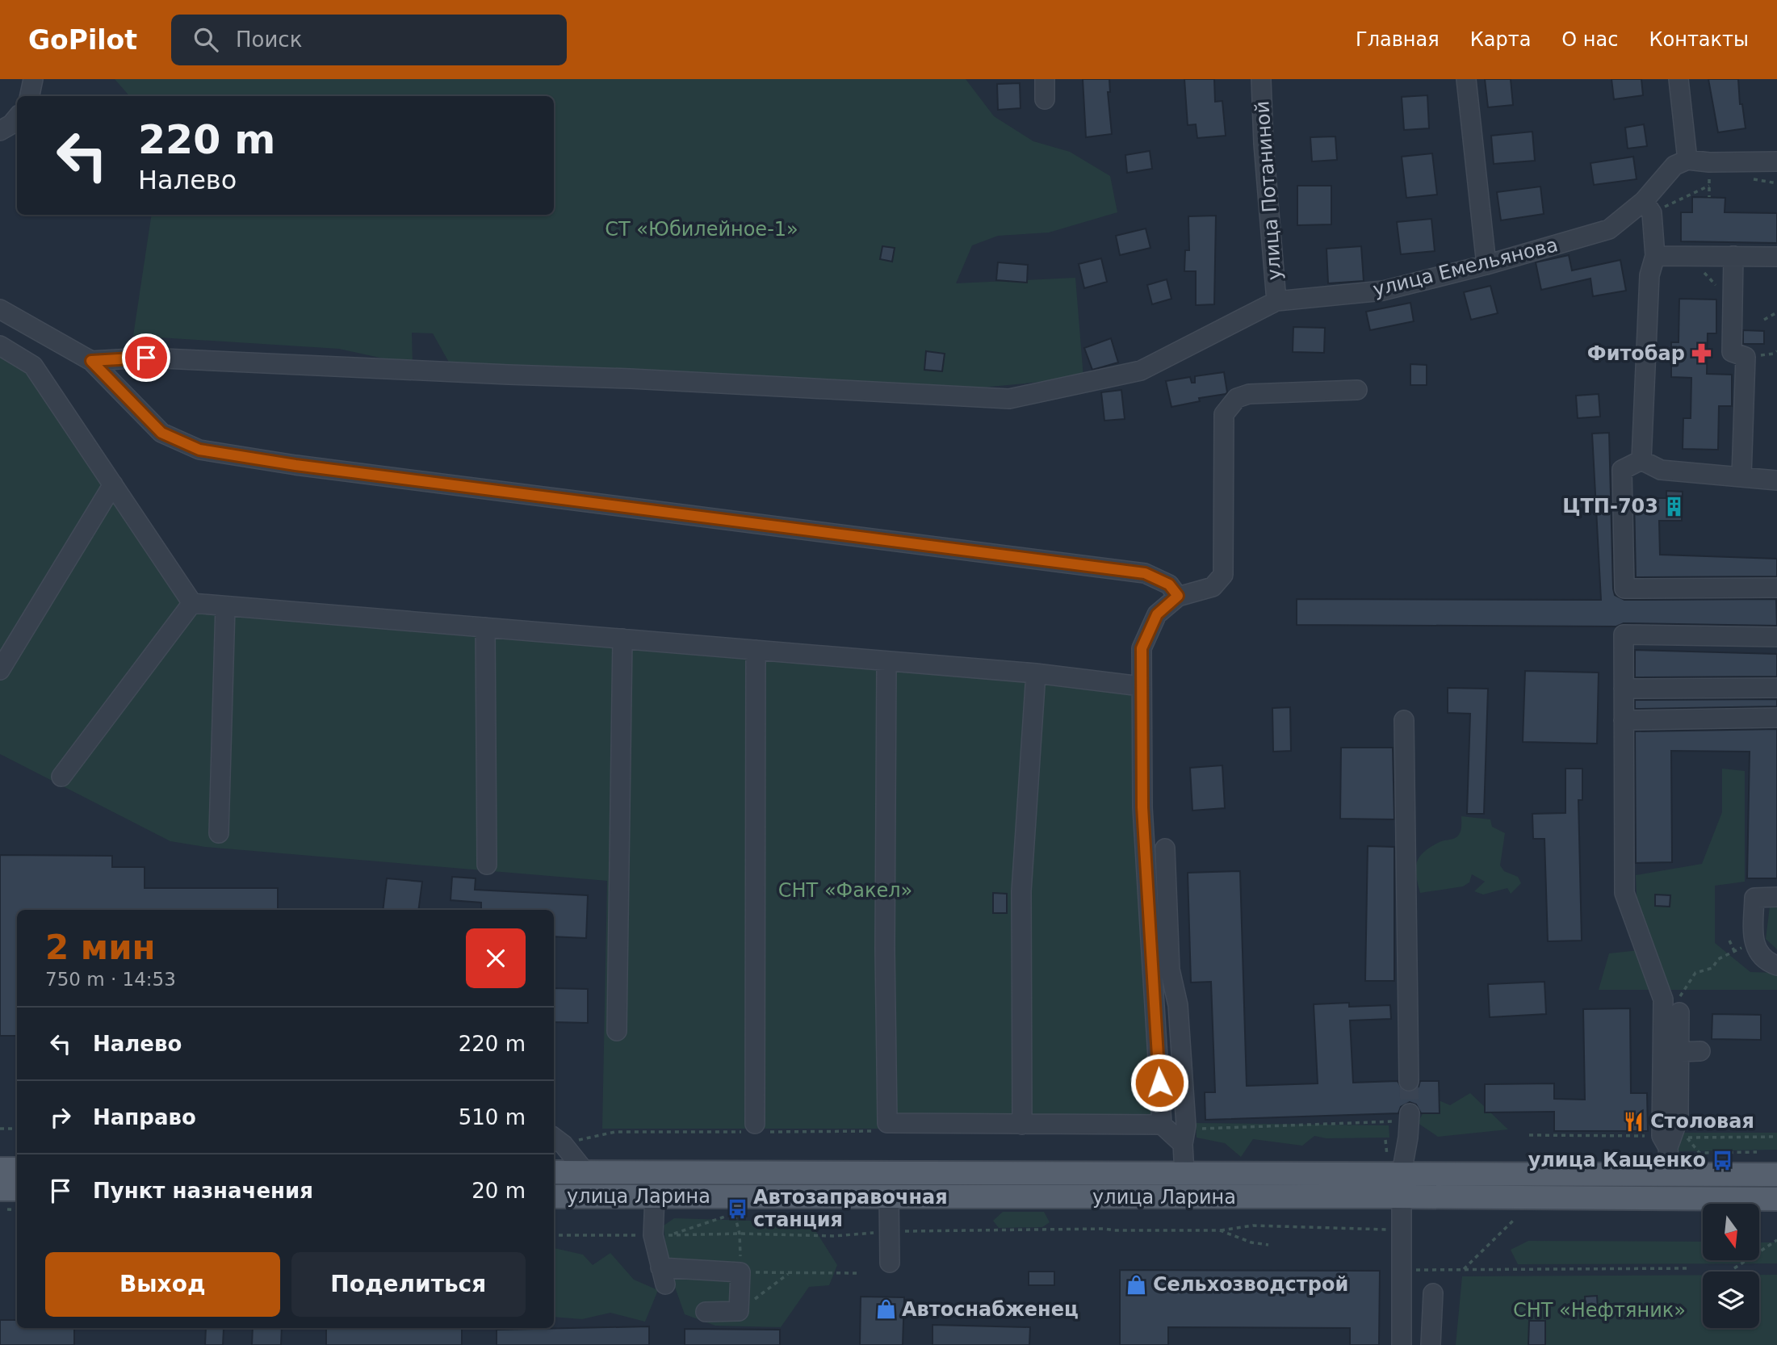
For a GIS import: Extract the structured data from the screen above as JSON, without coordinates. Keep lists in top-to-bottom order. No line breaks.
{"streets":{"main road":["улица Ларина"],"street":["улица Потаниной","улица Емельянова"]},"crossings":[["улица Потаниной","улица Емельянова"]],"parks":["СТ «Юбилейное-1»","СНТ «Факел»","СНТ «Нефтяник»"],"places":{"pharmacy":["Фитобар"],"building":["ЦТП-703"],"restaurant":["Столовая"],"bus stop":["улица Кащенко","Автозаправочная станция"],"shop":["Сельхозводстрой","Автоснабженец"]},"north":"bottom","page":{"header":"GoPilot","search":"Поиск","nav":["Главная","Карта","О нас","Контакты"],"turn":["220 m","Налево"],"heading":["2 мин","750 m · 14:53"],"list":[{"name":"Налево","value":"220 m"},{"name":"Направо","value":"510 m"},{"name":"Пункт назначения","value":"20 m"}],"buttons":["Выход","Поделиться"]}}
